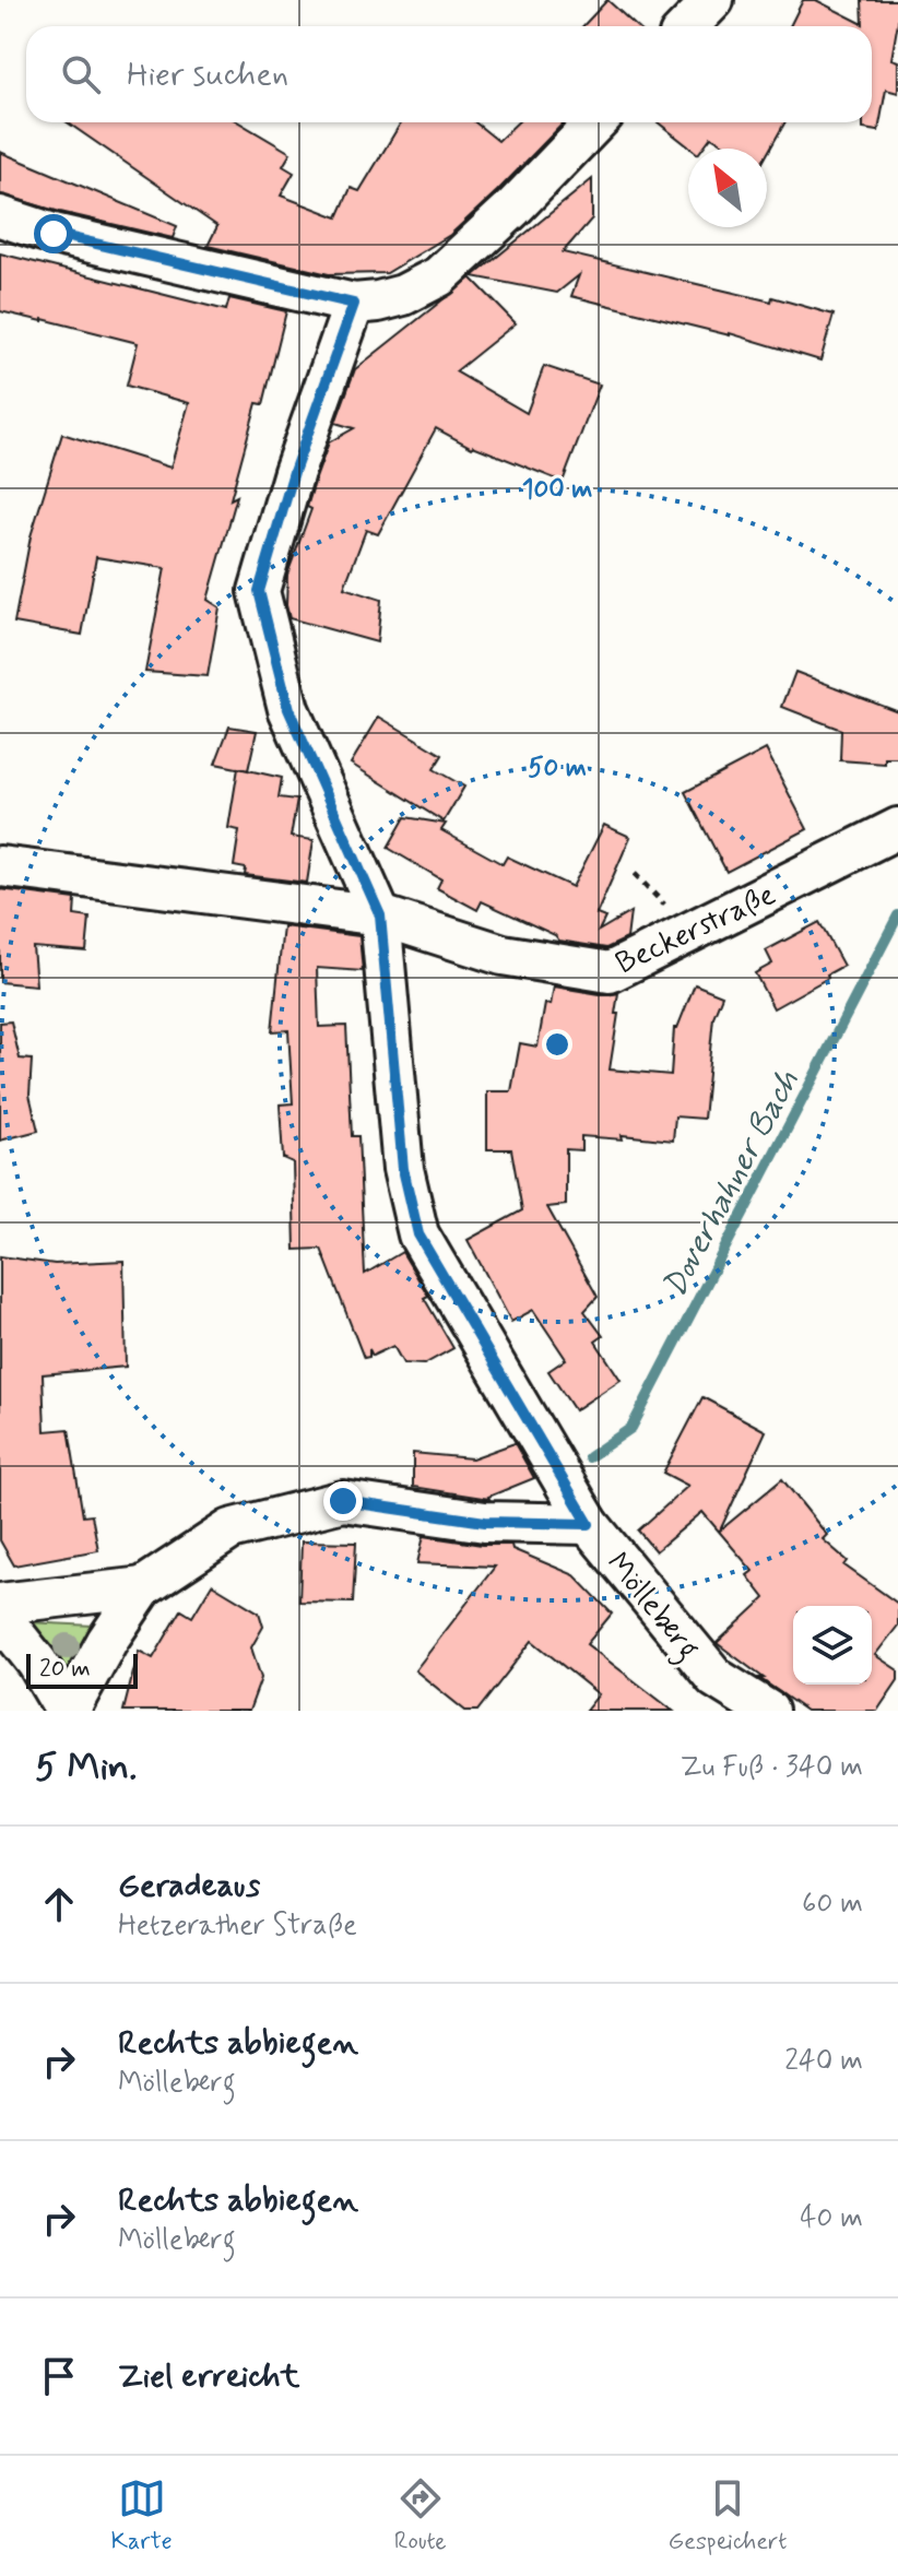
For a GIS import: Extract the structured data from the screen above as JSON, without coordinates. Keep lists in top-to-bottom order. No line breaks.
{"streets":{"street":["Beckerstraße","Mölleberg"]},"crossings":[["Beckerstraße","Mölleberg"]],"water":["Doverhahner Bach"],"scale_bar":"20 m","north":"top left","page":{"search":"Hier suchen","scale":"20 m","heading":["5 Min.","Zu Fuß · 340 m"],"list":[["Geradeaus","Hetzerather Straße","60 m"],["Rechts abbiegen","Mölleberg","240 m"],["Rechts abbiegen","Mölleberg","40 m"],"Ziel erreicht"],"nav":["Karte","Route","Gespeichert"]},"rings":["100 m","50 m"]}
